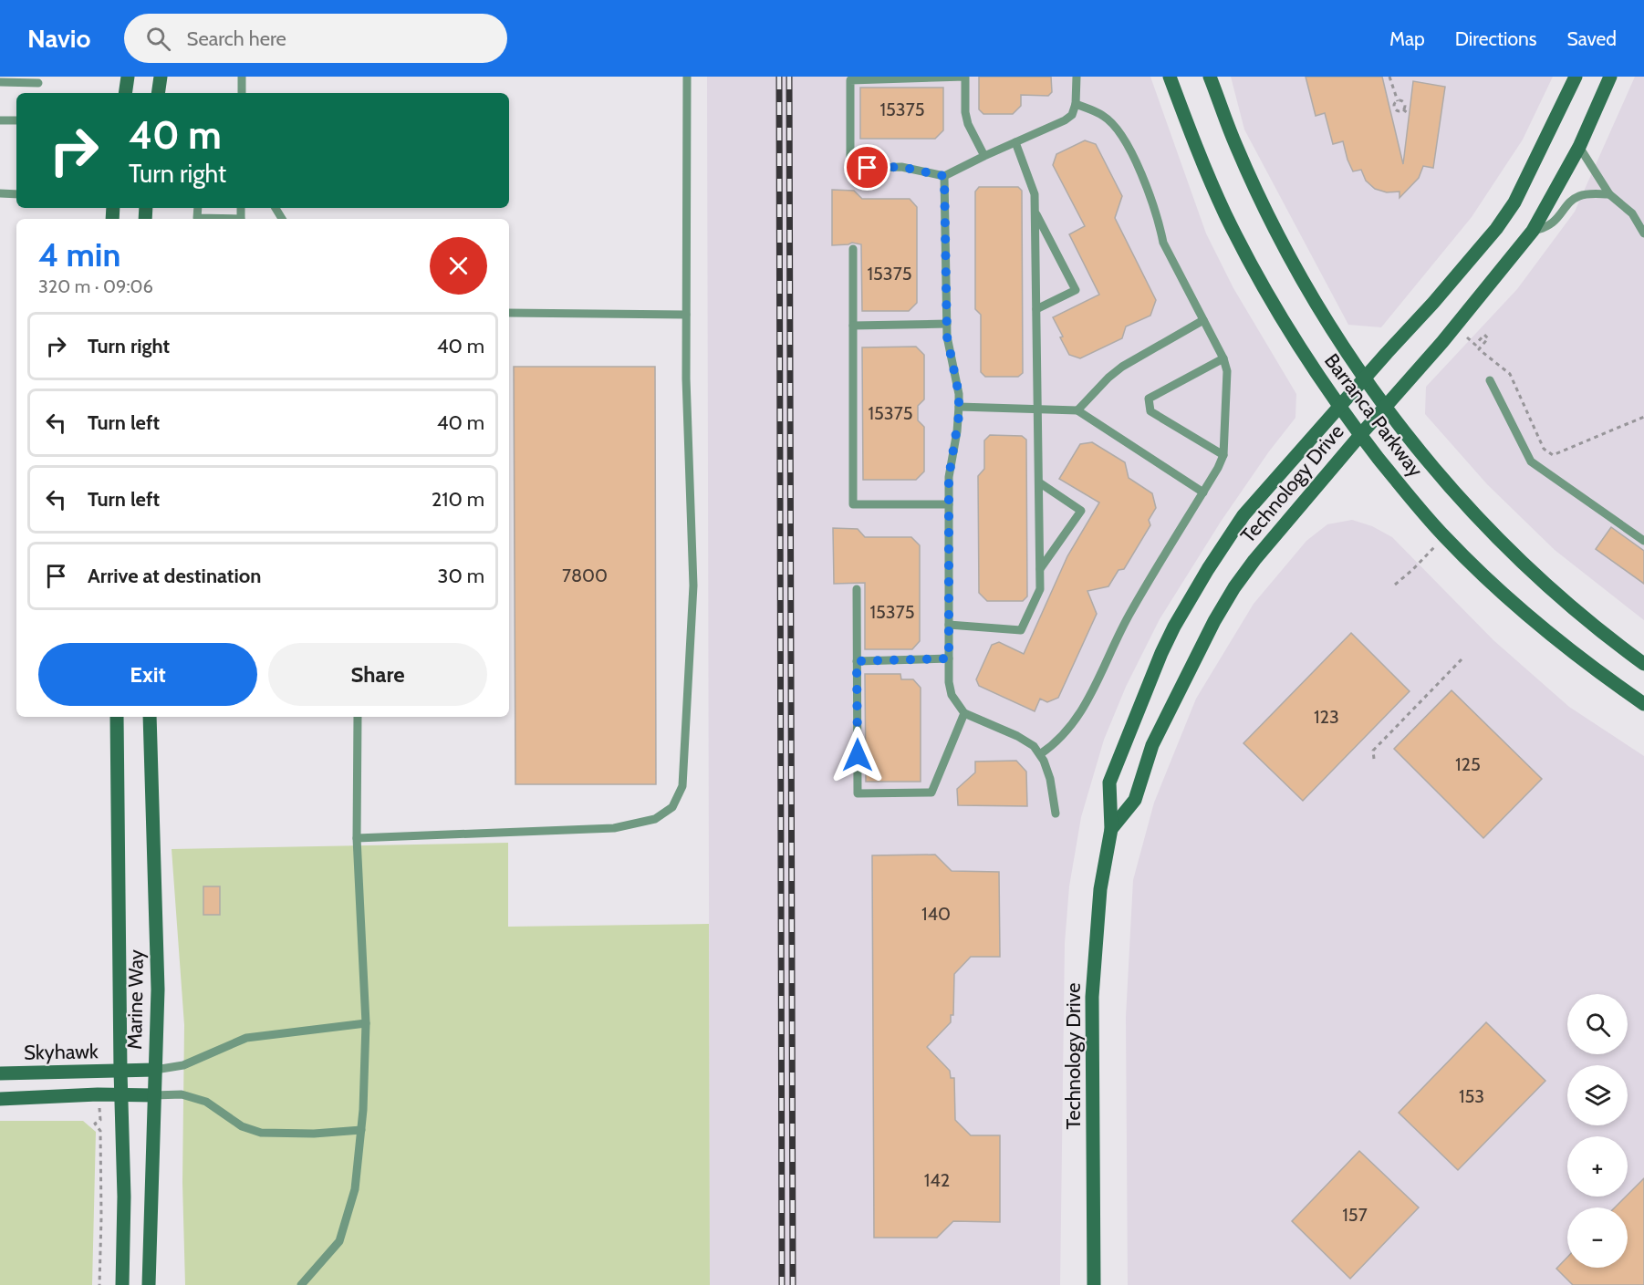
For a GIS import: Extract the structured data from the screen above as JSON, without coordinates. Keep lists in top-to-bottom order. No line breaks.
{"streets":{"main road":["Barranca Parkway","Technology Drive","Marine Way","Skyhawk"]},"crossings":[["Barranca Parkway","Technology Drive"],["Marine Way","Skyhawk"]],"house_numbers":["15375","15375","15375","7800","15375","123","125","140","153","142","157"],"page":{"header":"Navio","search":"Search here","nav":["Map","Directions","Saved"],"turn":["40 m","Turn right"],"heading":["4 min","320 m · 09:06"],"list":[{"name":"Turn right","value":"40 m"},{"name":"Turn left","value":"40 m"},{"name":"Turn left","value":"210 m"},{"name":"Arrive at destination","value":"30 m"}],"buttons":["Exit","Share"],"map_buttons":["+","−"]}}
